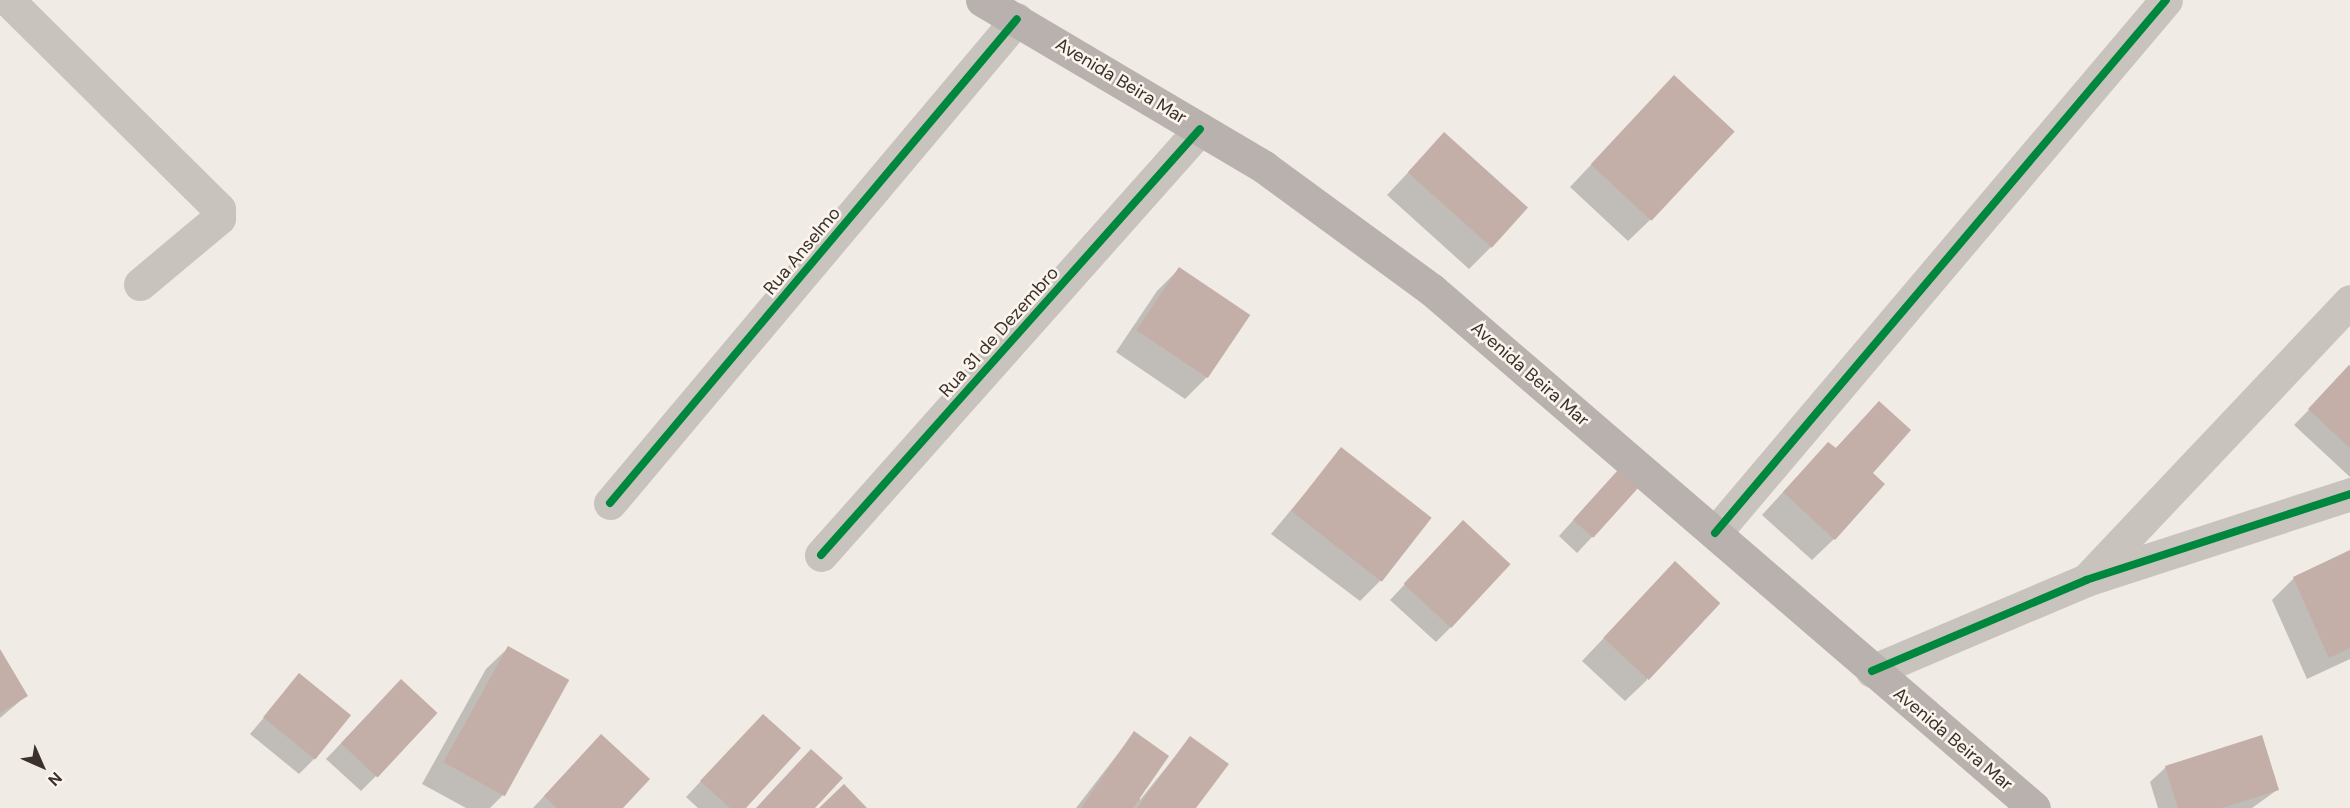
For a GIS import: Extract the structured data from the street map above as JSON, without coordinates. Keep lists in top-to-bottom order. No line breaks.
{"streets":{"main road":["Avenida Beira Mar"],"street":["Rua Anselmo","Rua 31 de Dezembro"]},"crossings":[["Avenida Beira Mar","Rua Anselmo"],["Avenida Beira Mar","Rua 31 de Dezembro"]],"north":"bottom right"}
